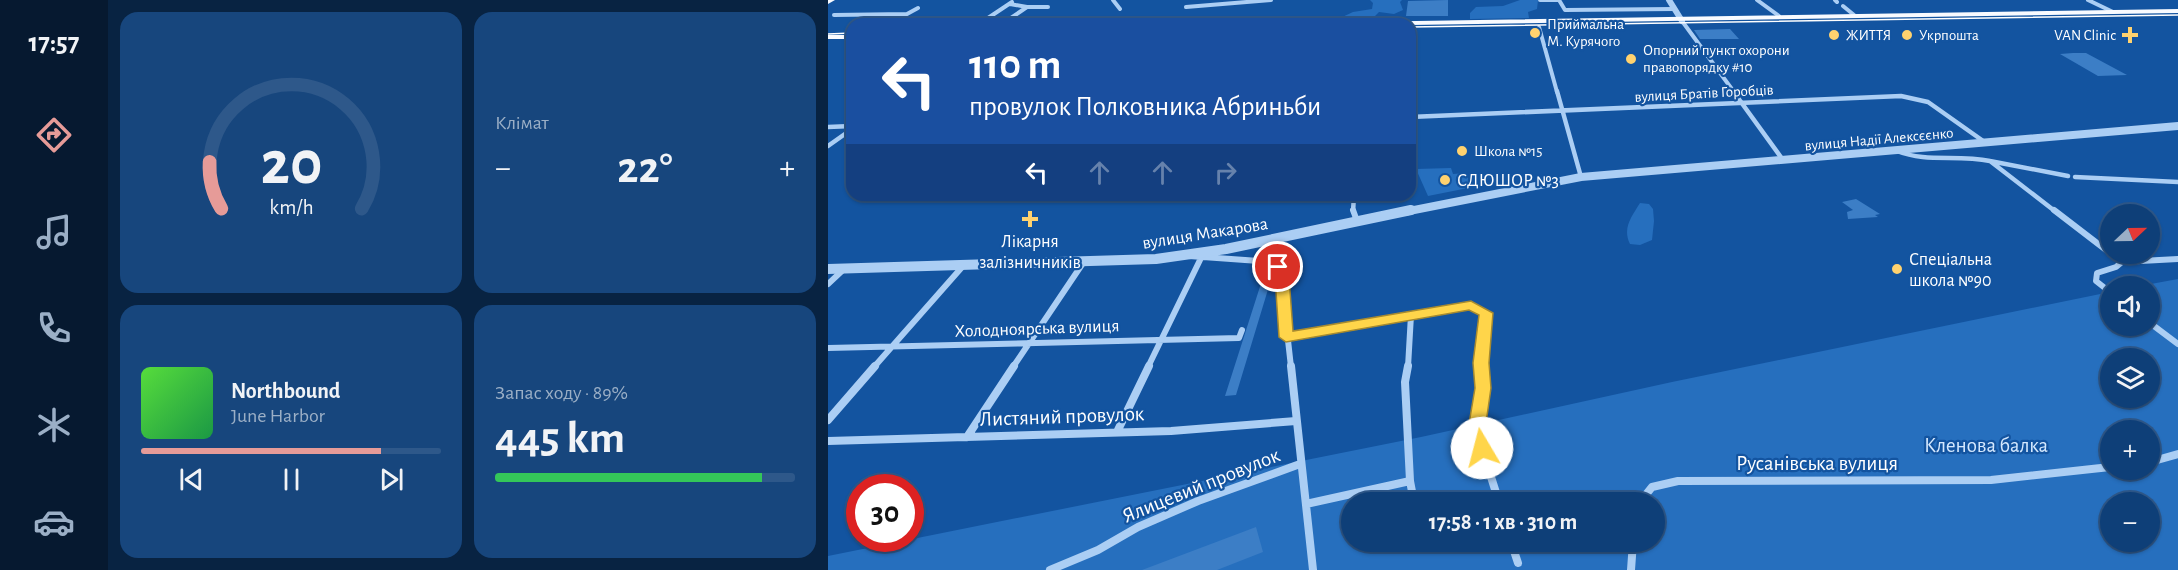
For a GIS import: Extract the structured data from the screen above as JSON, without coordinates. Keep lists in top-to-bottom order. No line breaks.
{"streets":{"street":["вулиця Братів Горобців","вулиця Надії Алексєєнко","вулиця Макарова","Холодноярська вулиця","Листяний провулок","Русанівська вулиця","Ялицевий провулок"]},"crossings":[["вулиця Братів Горобців","вулиця Надії Алексєєнко"],["вулиця Надії Алексєєнко","вулиця Макарова"]],"parks":["Кленова балка"],"places":{"other":["Приймальна М. Курячого","ЖИТТЯ","Укрпошта","Опорний пункт охорони правопорядку #10","Школа №15","СДЮШОР №3","Спеціальна школа №90"],"health":["VAN Clinic","Лікарня залізничників"]},"north":"right","page":{"tabs":"17:57","tile":["Клімат",["Запас ходу · 89%","445 km"]],"turn":["110 m","провулок Полковника Абриньби"],"heat":["−","22°","+"],"map_buttons":["+","−"],"song":["Northbound","June Harbor"],"limit":"30","trip":"17:58 · 1 хв · 310 m","gauge":["20","km/h"]}}
